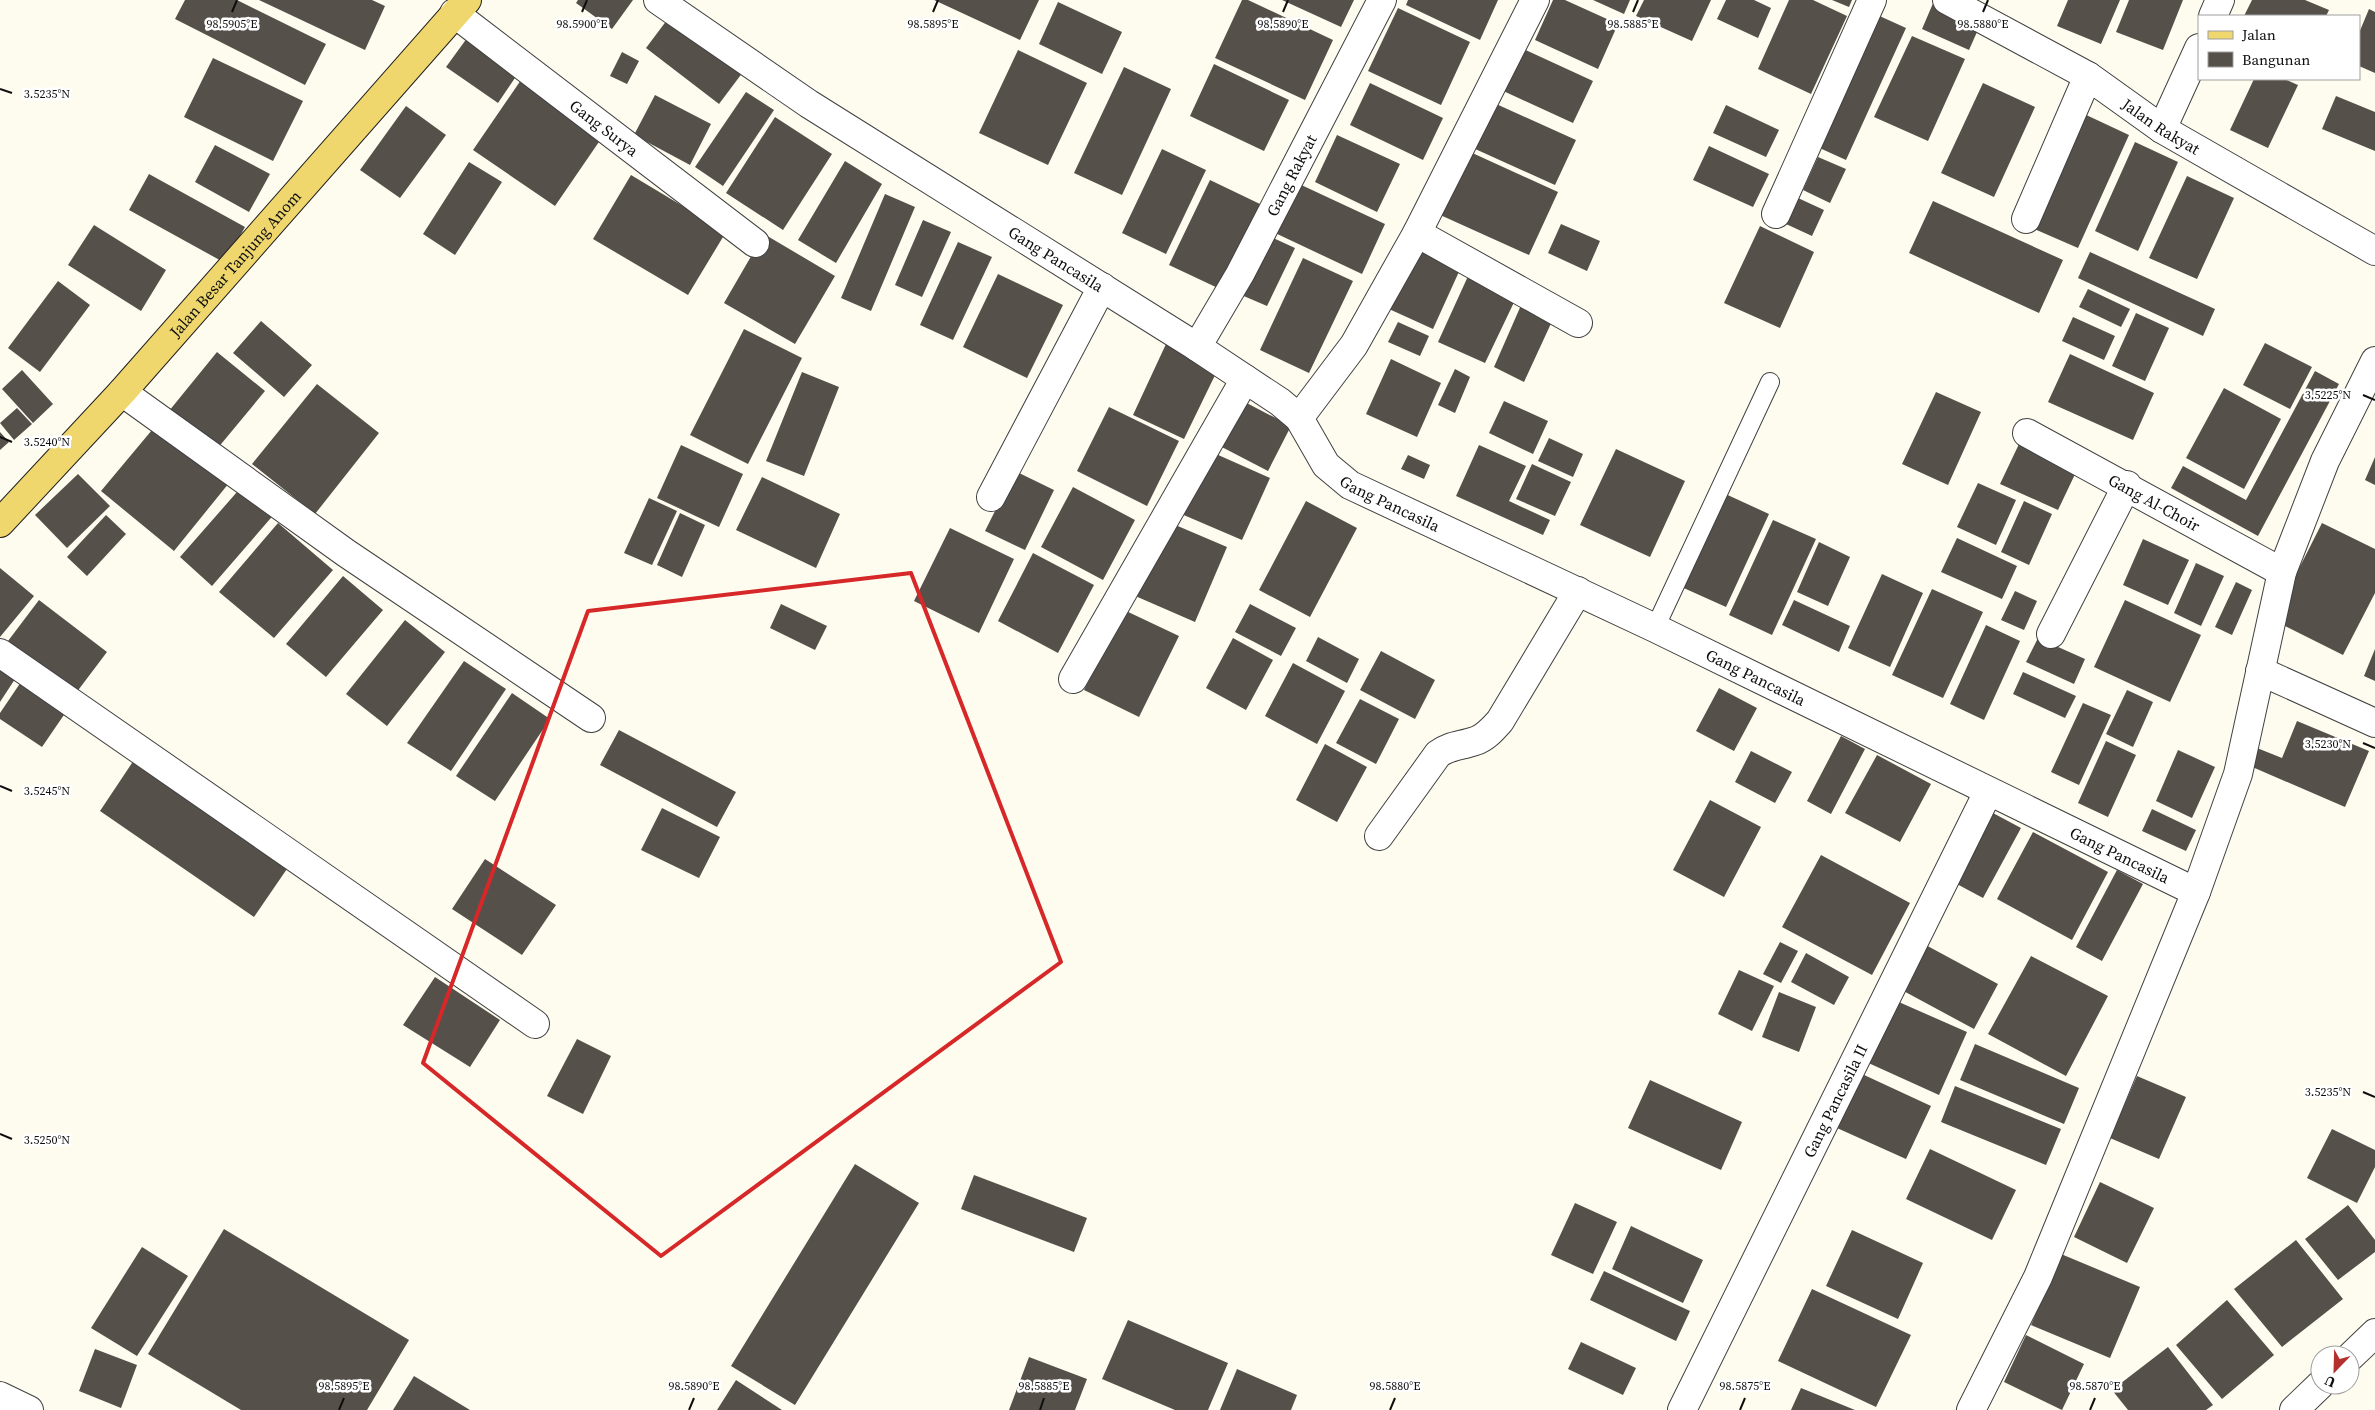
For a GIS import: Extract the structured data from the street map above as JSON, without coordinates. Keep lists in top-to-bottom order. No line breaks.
{"streets":{"main road":["Jalan Besar Tanjung Anom"],"street":["Jalan Rakyat","Gang Surya","Gang Rakyat","Gang Pancasila","Gang Al-Choir","Gang Pancasila II"]},"crossings":[["Gang Surya","Jalan Besar Tanjung Anom"],["Gang Rakyat","Gang Pancasila"],["Gang Pancasila","Gang Pancasila II"]],"legend":["Jalan","Bangunan"],"north":"bottom left","coordinates":["98.5905°E","98.5900°E","98.5895°E","98.5890°E","98.5885°E","98.5880°E","3.5235°N","3.5225°N","3.5240°N","3.5230°N","3.5245°N","3.5250°N","98.5875°E","98.5870°E"]}
